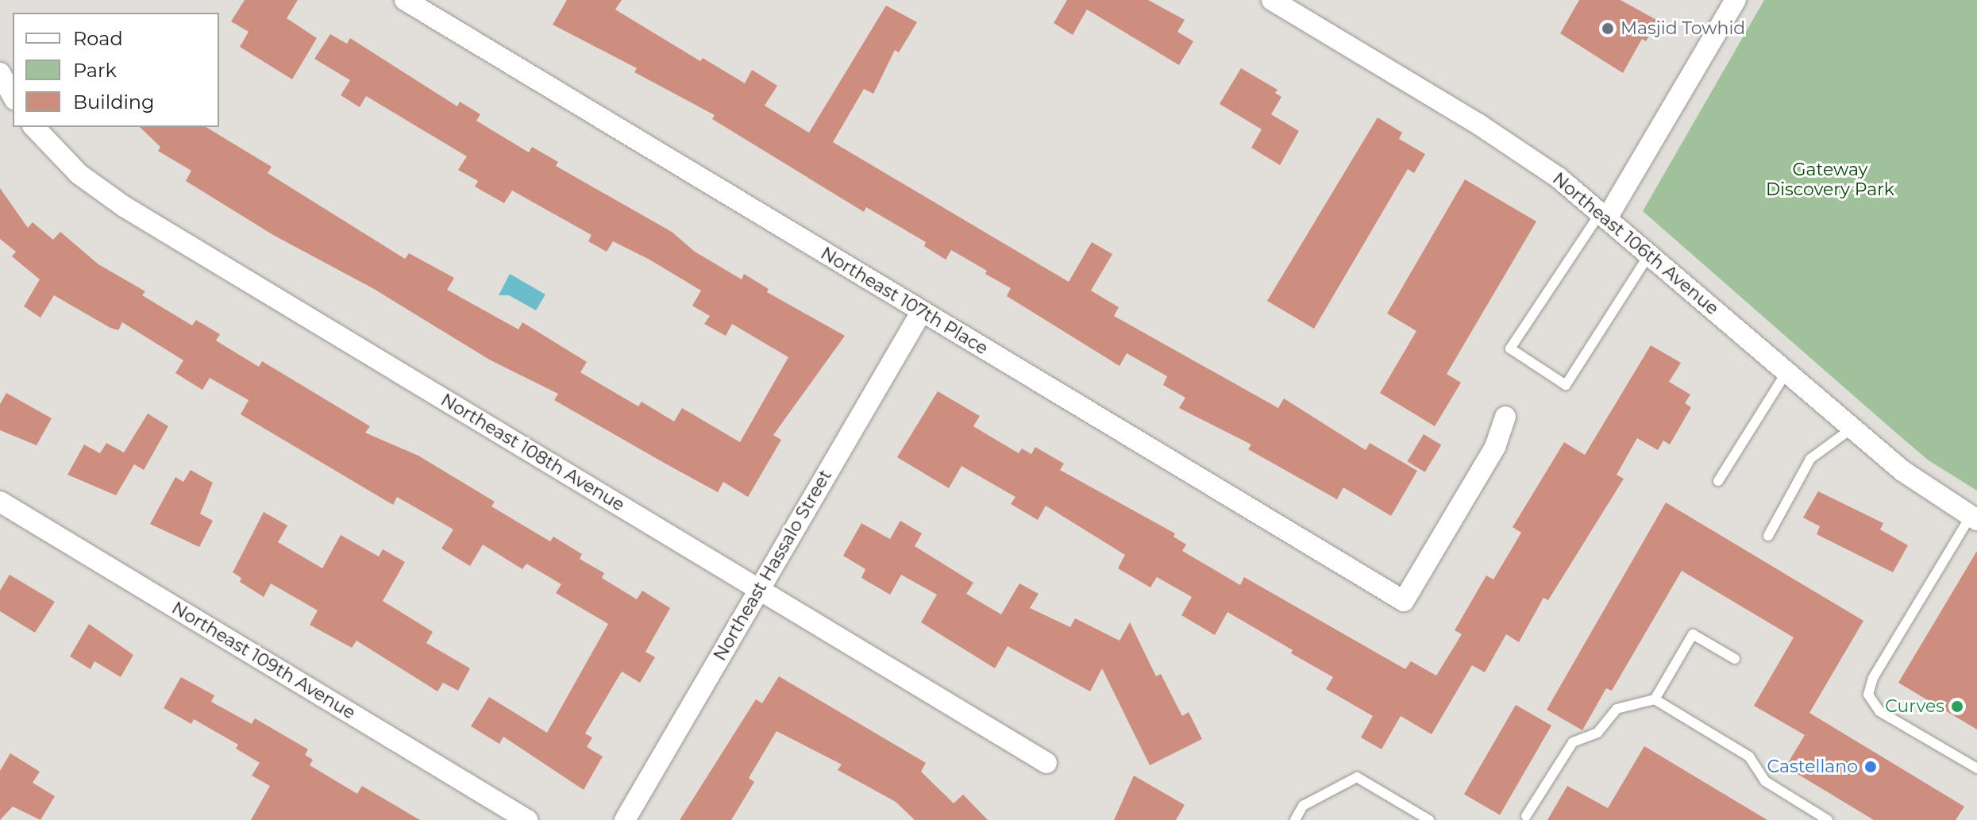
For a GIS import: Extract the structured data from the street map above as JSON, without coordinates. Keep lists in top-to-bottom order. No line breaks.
{"streets":{"street":["Northeast 106th Avenue","Northeast 107th Place","Northeast 108th Avenue","Northeast Hassalo Street","Northeast 109th Avenue"]},"crossings":[["Northeast 107th Place","Northeast Hassalo Street"],["Northeast 108th Avenue","Northeast Hassalo Street"]],"parks":["Gateway Discovery Park"],"places":["Masjid Towhid","Curves","Castellano"],"legend":["Road","Park","Building"]}
